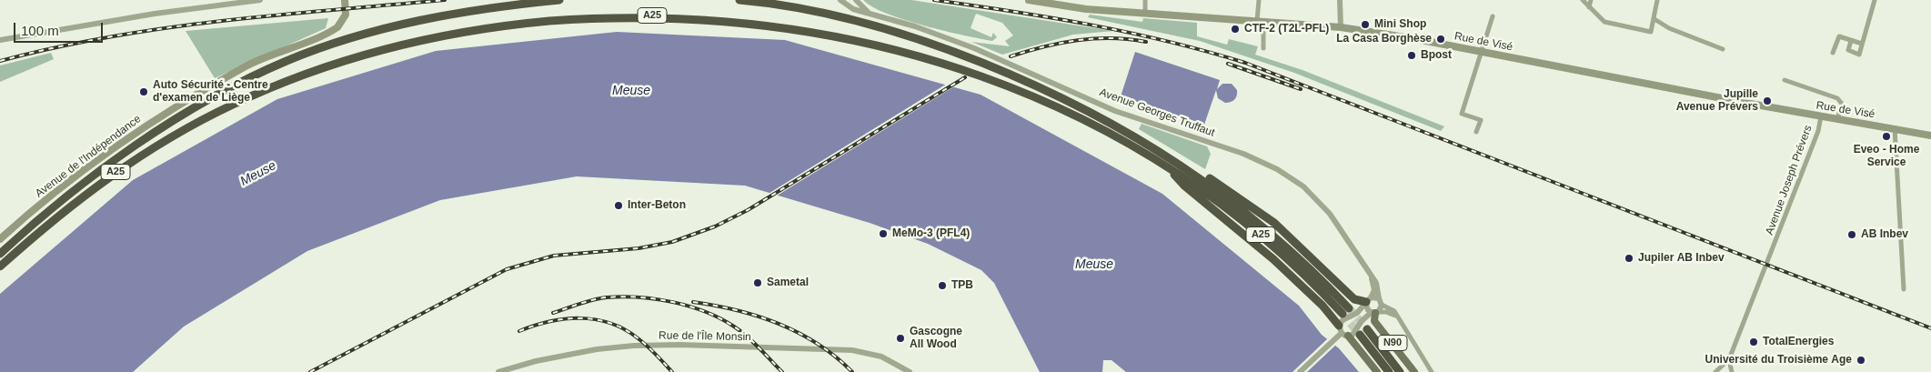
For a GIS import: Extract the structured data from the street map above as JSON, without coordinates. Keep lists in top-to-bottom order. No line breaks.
{"streets":{"highway":["A25"],"main road":["Rue de Visé","Avenue de l'Indépendance","N90"],"street":["Avenue Georges Truffaut","Avenue Joseph Prévers","Rue de l'Île Monsin"]},"crossings":[["A25","N90"],["Rue de Visé","Avenue Joseph Prévers"]],"water":["Meuse"],"places":["Mini Shop","CTF-2 (T2L-PFL)","La Casa Borghèse","Bpost","Auto Sécurité - Centre d'examen de Liège","Jupille Avenue Prévers","Eveo - Home Service","Inter-Beton","MeMo-3 (PFL4)","AB Inbev","Jupiler AB Inbev","Sametal","TPB","Gascogne All Wood","TotalEnergies","Université du Troisième Age"],"scale_bar":"100 m"}
